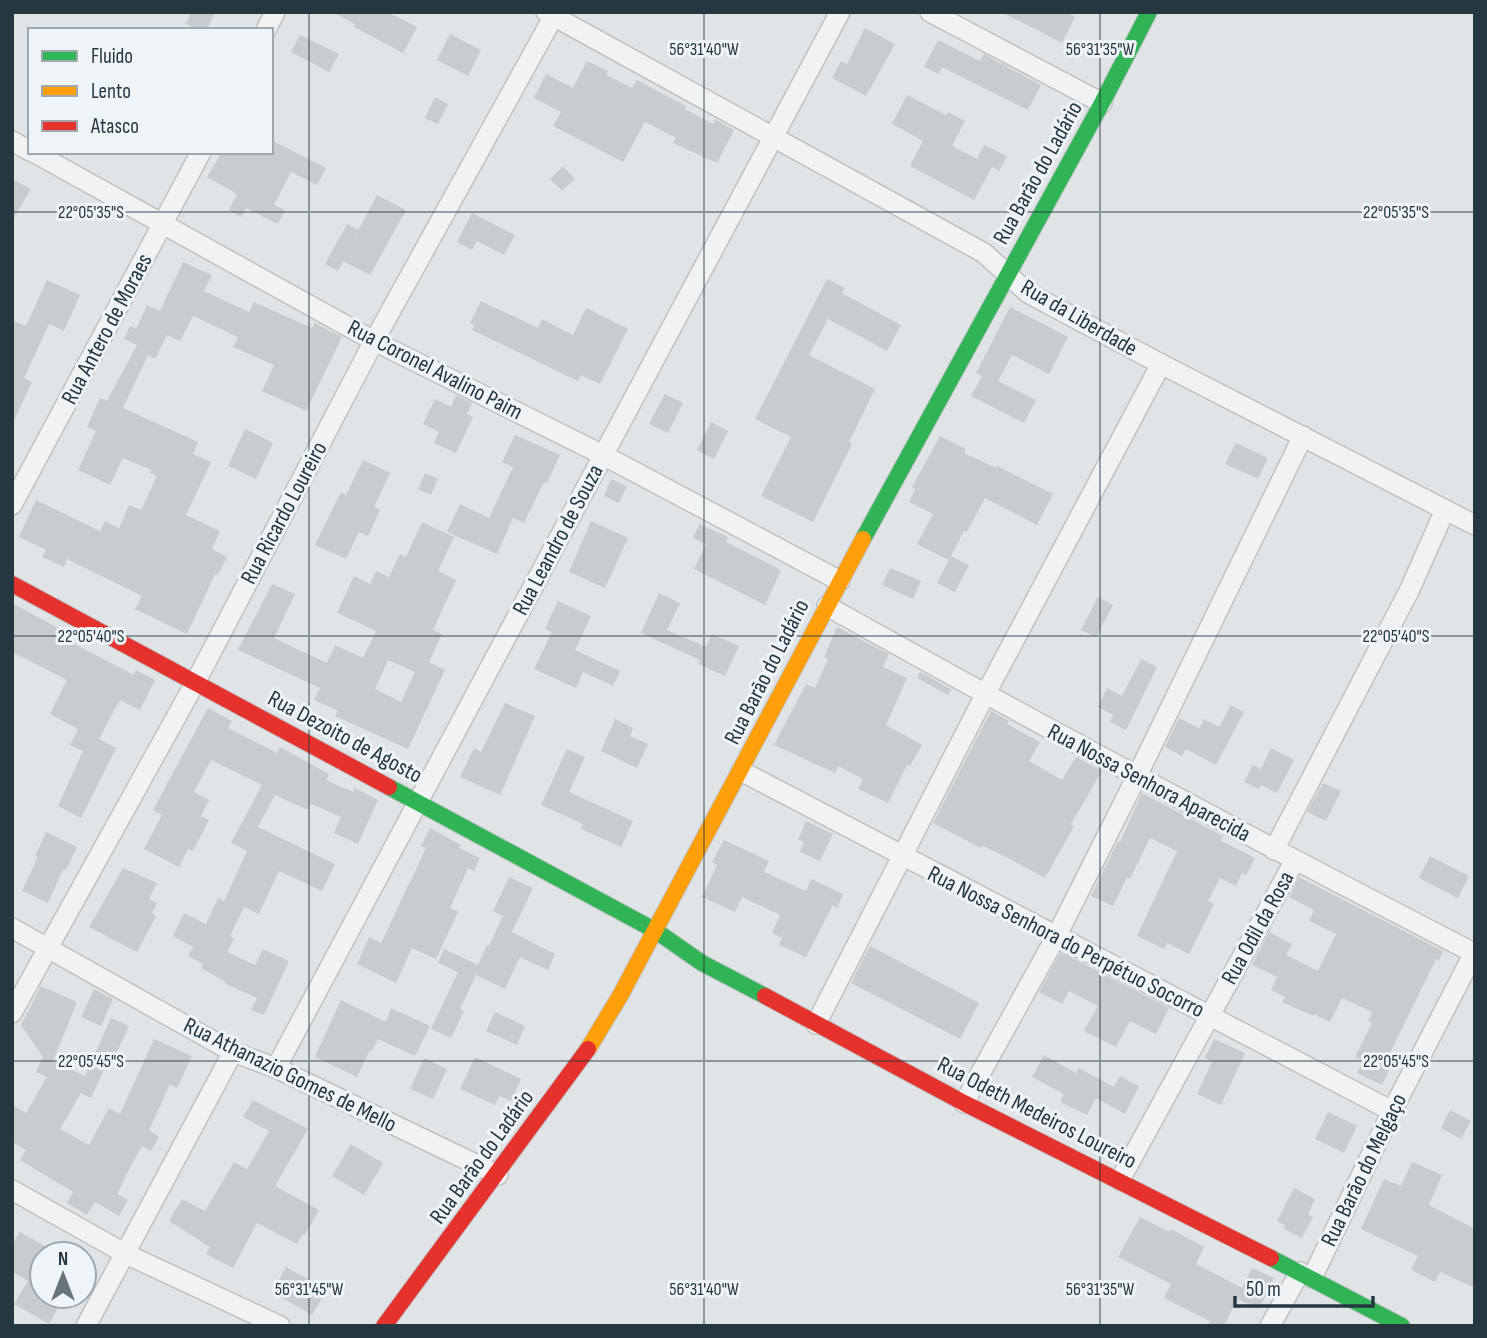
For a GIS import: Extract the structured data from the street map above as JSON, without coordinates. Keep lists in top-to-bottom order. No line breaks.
{"streets":{"street":["Rua Barão do Ladário","Rua da Liberdade","Rua Antero de Moraes","Rua Coronel Avalino Paim","Rua Ricardo Loureiro","Rua Leandro de Souza","Rua Dezoito de Agosto","Rua Nossa Senhora Aparecida","Rua Odil da Rosa","Rua Nossa Senhora do Perpétuo Socorro","Rua Athanazio Gomes de Mello","Rua Odeth Medeiros Loureiro","Rua Barão do Melgaço"]},"crossings":[["Rua Barão do Ladário","Rua da Liberdade"],["Rua Barão do Ladário","Rua Coronel Avalino Paim"],["Rua Barão do Ladário","Rua Dezoito de Agosto"],["Rua Barão do Ladário","Rua Nossa Senhora Aparecida"],["Rua Barão do Ladário","Rua Nossa Senhora do Perpétuo Socorro"],["Rua Barão do Ladário","Rua Athanazio Gomes de Mello"],["Rua Barão do Ladário","Rua Odeth Medeiros Loureiro"],["Rua da Liberdade","Rua Ricardo Loureiro"],["Rua da Liberdade","Rua Leandro de Souza"],["Rua Antero de Moraes","Rua Coronel Avalino Paim"],["Rua Coronel Avalino Paim","Rua Ricardo Loureiro"],["Rua Coronel Avalino Paim","Rua Leandro de Souza"],["Rua Ricardo Loureiro","Rua Dezoito de Agosto"],["Rua Ricardo Loureiro","Rua Athanazio Gomes de Mello"],["Rua Leandro de Souza","Rua Dezoito de Agosto"],["Rua Leandro de Souza","Rua Athanazio Gomes de Mello"],["Rua Dezoito de Agosto","Rua Odeth Medeiros Loureiro"],["Rua Nossa Senhora Aparecida","Rua Odil da Rosa"],["Rua Nossa Senhora Aparecida","Rua Barão do Melgaço"],["Rua Odil da Rosa","Rua Nossa Senhora do Perpétuo Socorro"],["Rua Odil da Rosa","Rua Odeth Medeiros Loureiro"],["Rua Nossa Senhora do Perpétuo Socorro","Rua Barão do Melgaço"],["Rua Odeth Medeiros Loureiro","Rua Barão do Melgaço"]],"legend":["Fluido","Lento","Atasco"],"scale_bar":"50 m","north":"top","coordinates":["56°31'40\"W","56°31'35\"W","22°05'35\"S","22°05'40\"S","22°05'45\"S","56°31'45\"W"]}
